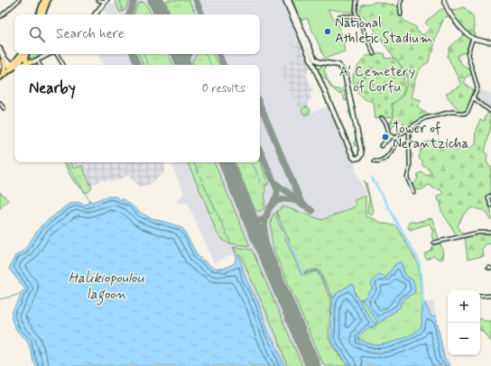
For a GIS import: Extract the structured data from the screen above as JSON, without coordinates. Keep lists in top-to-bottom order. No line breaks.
{"water":["Halikiopoulou lagoon"],"parks":["A' Cemetery of Corfu"],"places":["National Athletic Stadium","Tower of Nerantzicha"],"page":{"search":"Search here","heading":["Nearby","0 results"],"map_buttons":["+","−"]}}
